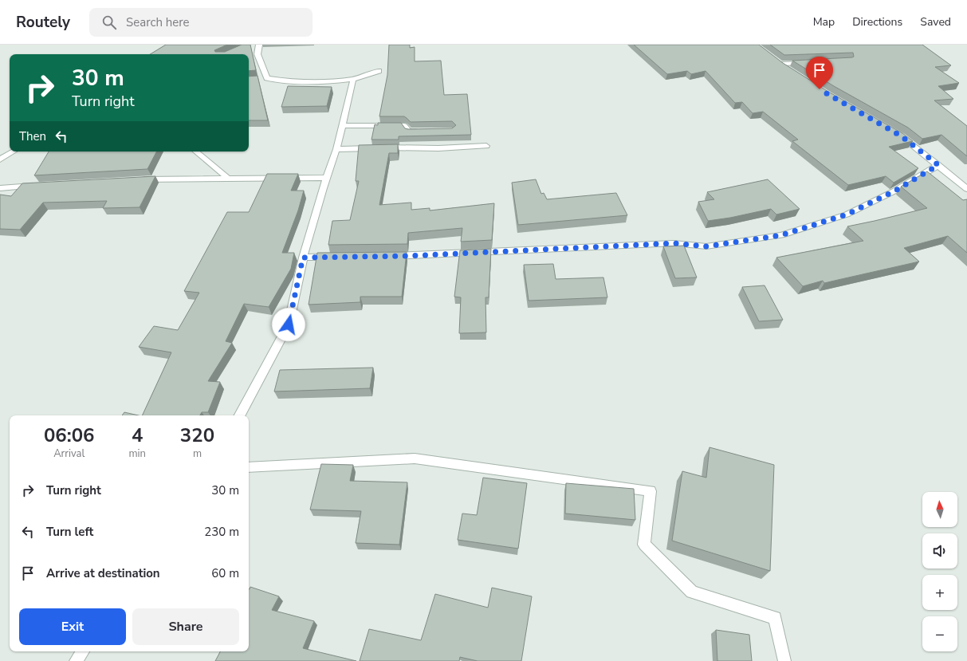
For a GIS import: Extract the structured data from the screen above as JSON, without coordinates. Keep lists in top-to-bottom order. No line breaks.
{"north":"top","page":{"header":"Routely","search":"Search here","nav":["Map","Directions","Saved"],"turn":["30 m","Turn right"],"then":"Then","eta":["06:06","Arrival","4","min","320","m"],"list":[{"name":"Turn right","value":"30 m"},{"name":"Turn left","value":"230 m"},{"name":"Arrive at destination","value":"60 m"}],"map_buttons":["+","−"],"buttons":["Exit","Share"]}}
